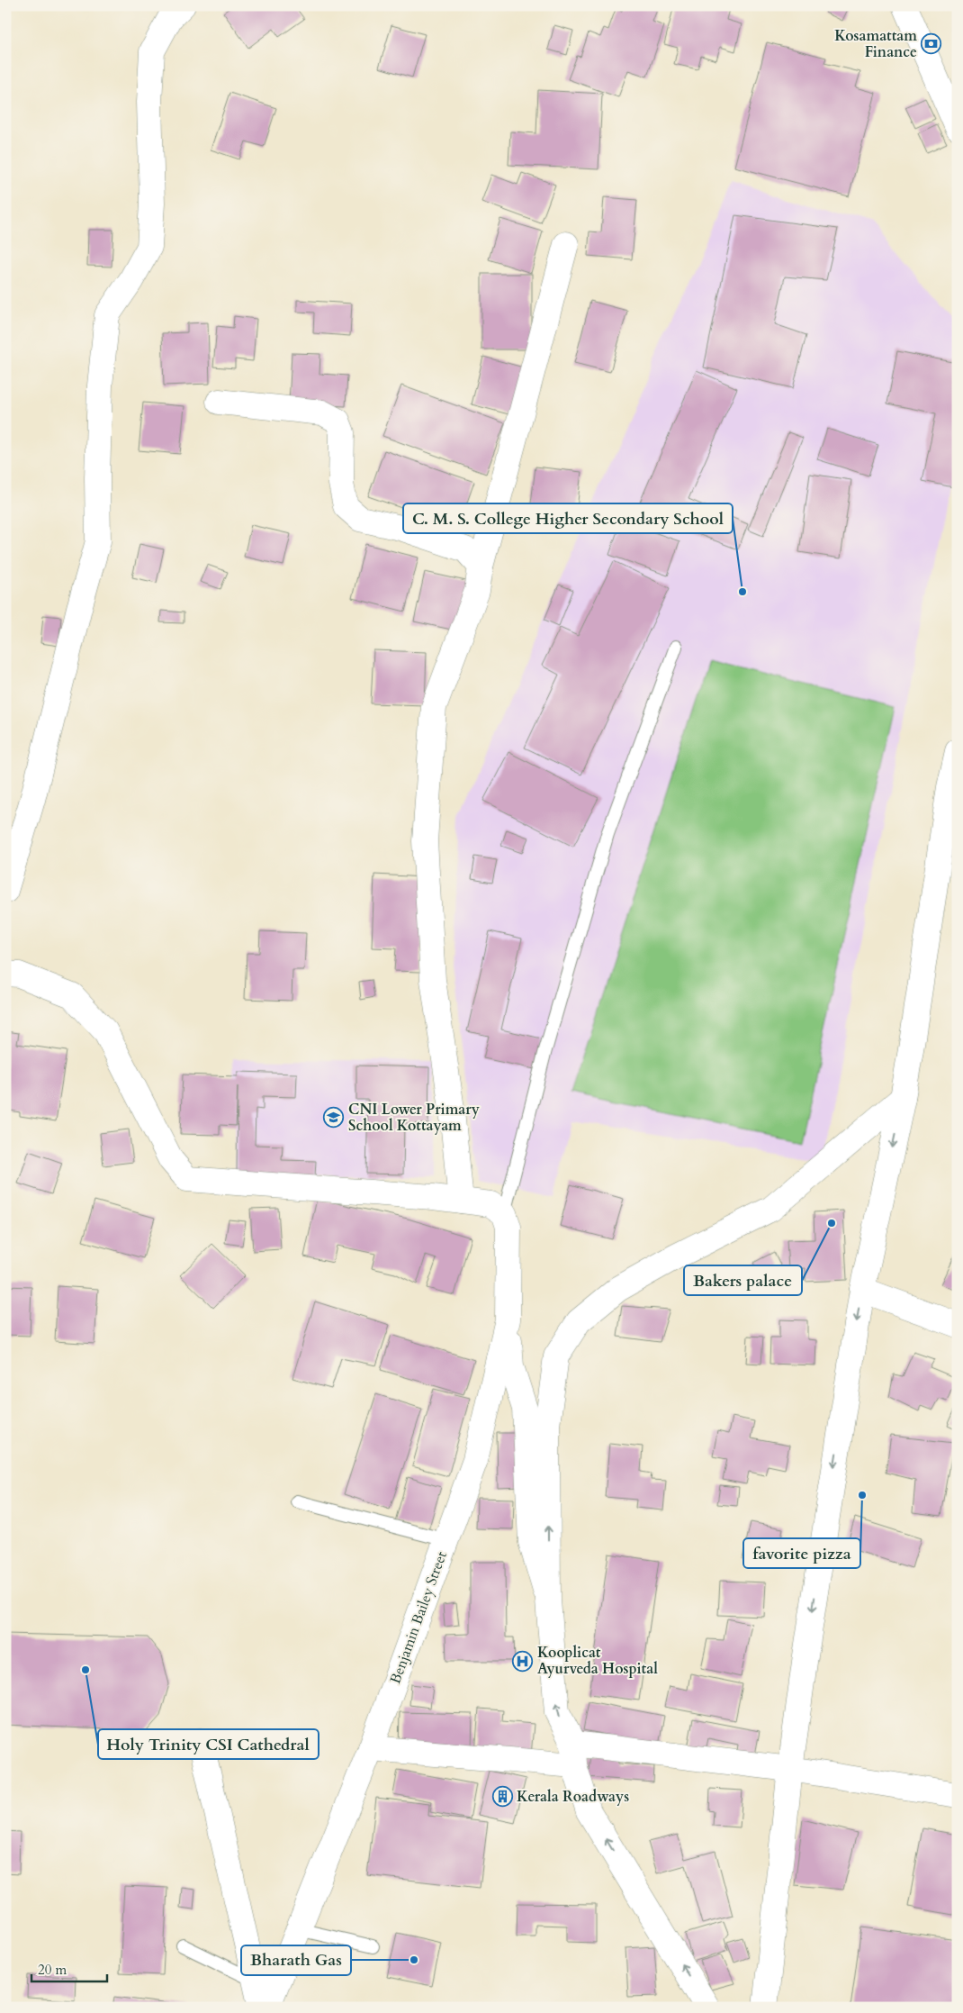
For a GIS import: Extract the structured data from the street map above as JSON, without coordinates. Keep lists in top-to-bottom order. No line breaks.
{"streets":{"street":["Benjamin Bailey Street"]},"places":{"bank":["Kosamattam Finance"],"other":["C. M. S. College Higher Secondary School","Bakers palace","favorite pizza","Holy Trinity CSI Cathedral","Bharath Gas"],"school or university":["CNI Lower Primary School Kottayam"],"hospital":["Kooplicat Ayurveda Hospital"],"building":["Kerala Roadways"]},"scale_bar":"20 m"}
